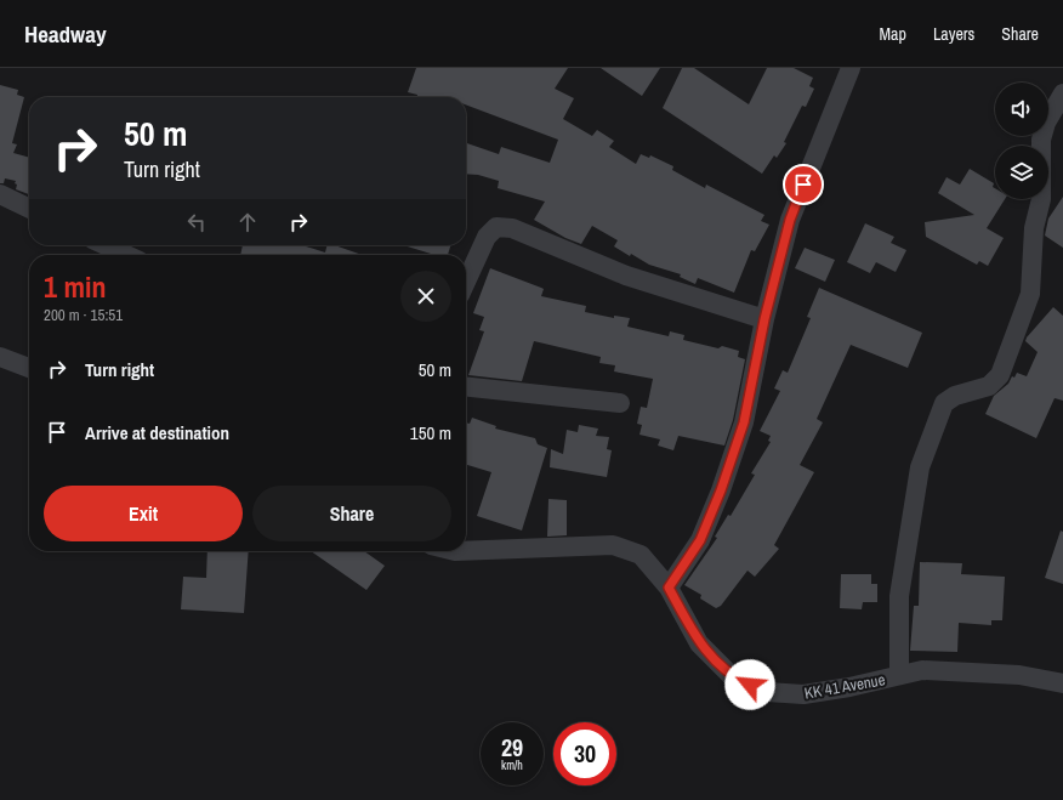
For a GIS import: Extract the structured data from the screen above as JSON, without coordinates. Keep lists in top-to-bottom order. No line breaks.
{"streets":{"street":["KK 41 Avenue"]},"page":{"header":"Headway","nav":["Map","Layers","Share"],"turn":["50 m","Turn right"],"heading":["1 min","200 m · 15:51"],"list":[{"name":"Turn right","value":"50 m"},{"name":"Arrive at destination","value":"150 m"}],"buttons":["Exit","Share"],"speed":"29 km/h","limit":"30"}}
